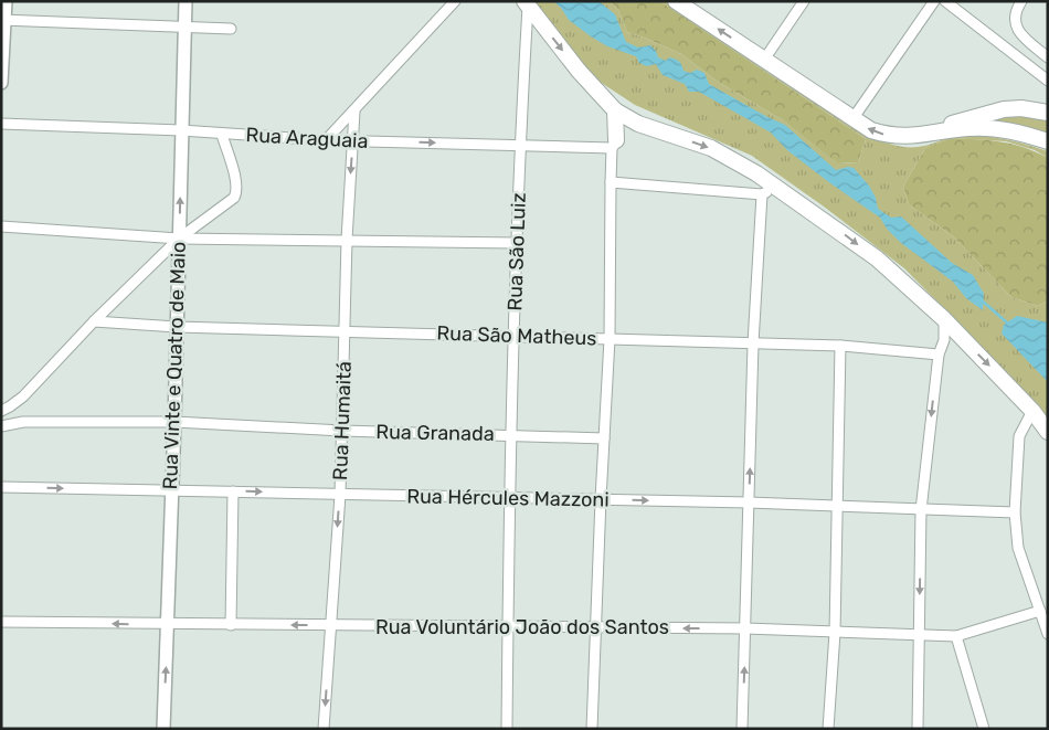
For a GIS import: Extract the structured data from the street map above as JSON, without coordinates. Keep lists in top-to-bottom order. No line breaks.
{"streets":{"street":["Rua Araguaia","Rua São Luiz","Rua São Matheus","Rua Vinte e Quatro de Maio","Rua Humaitá","Rua Granada","Rua Hércules Mazzoni","Rua Voluntário João dos Santos"]},"crossings":[["Rua Araguaia","Rua São Luiz"],["Rua Araguaia","Rua Vinte e Quatro de Maio"],["Rua Araguaia","Rua Humaitá"],["Rua São Luiz","Rua São Matheus"],["Rua São Luiz","Rua Granada"],["Rua São Luiz","Rua Hércules Mazzoni"],["Rua São Luiz","Rua Voluntário João dos Santos"],["Rua São Matheus","Rua Vinte e Quatro de Maio"],["Rua São Matheus","Rua Humaitá"],["Rua Vinte e Quatro de Maio","Rua Granada"],["Rua Vinte e Quatro de Maio","Rua Hércules Mazzoni"],["Rua Vinte e Quatro de Maio","Rua Voluntário João dos Santos"],["Rua Humaitá","Rua Granada"],["Rua Humaitá","Rua Hércules Mazzoni"],["Rua Humaitá","Rua Voluntário João dos Santos"]],"one_way":["Rua Humaitá","Rua Hércules Mazzoni","Rua Voluntário João dos Santos"]}
